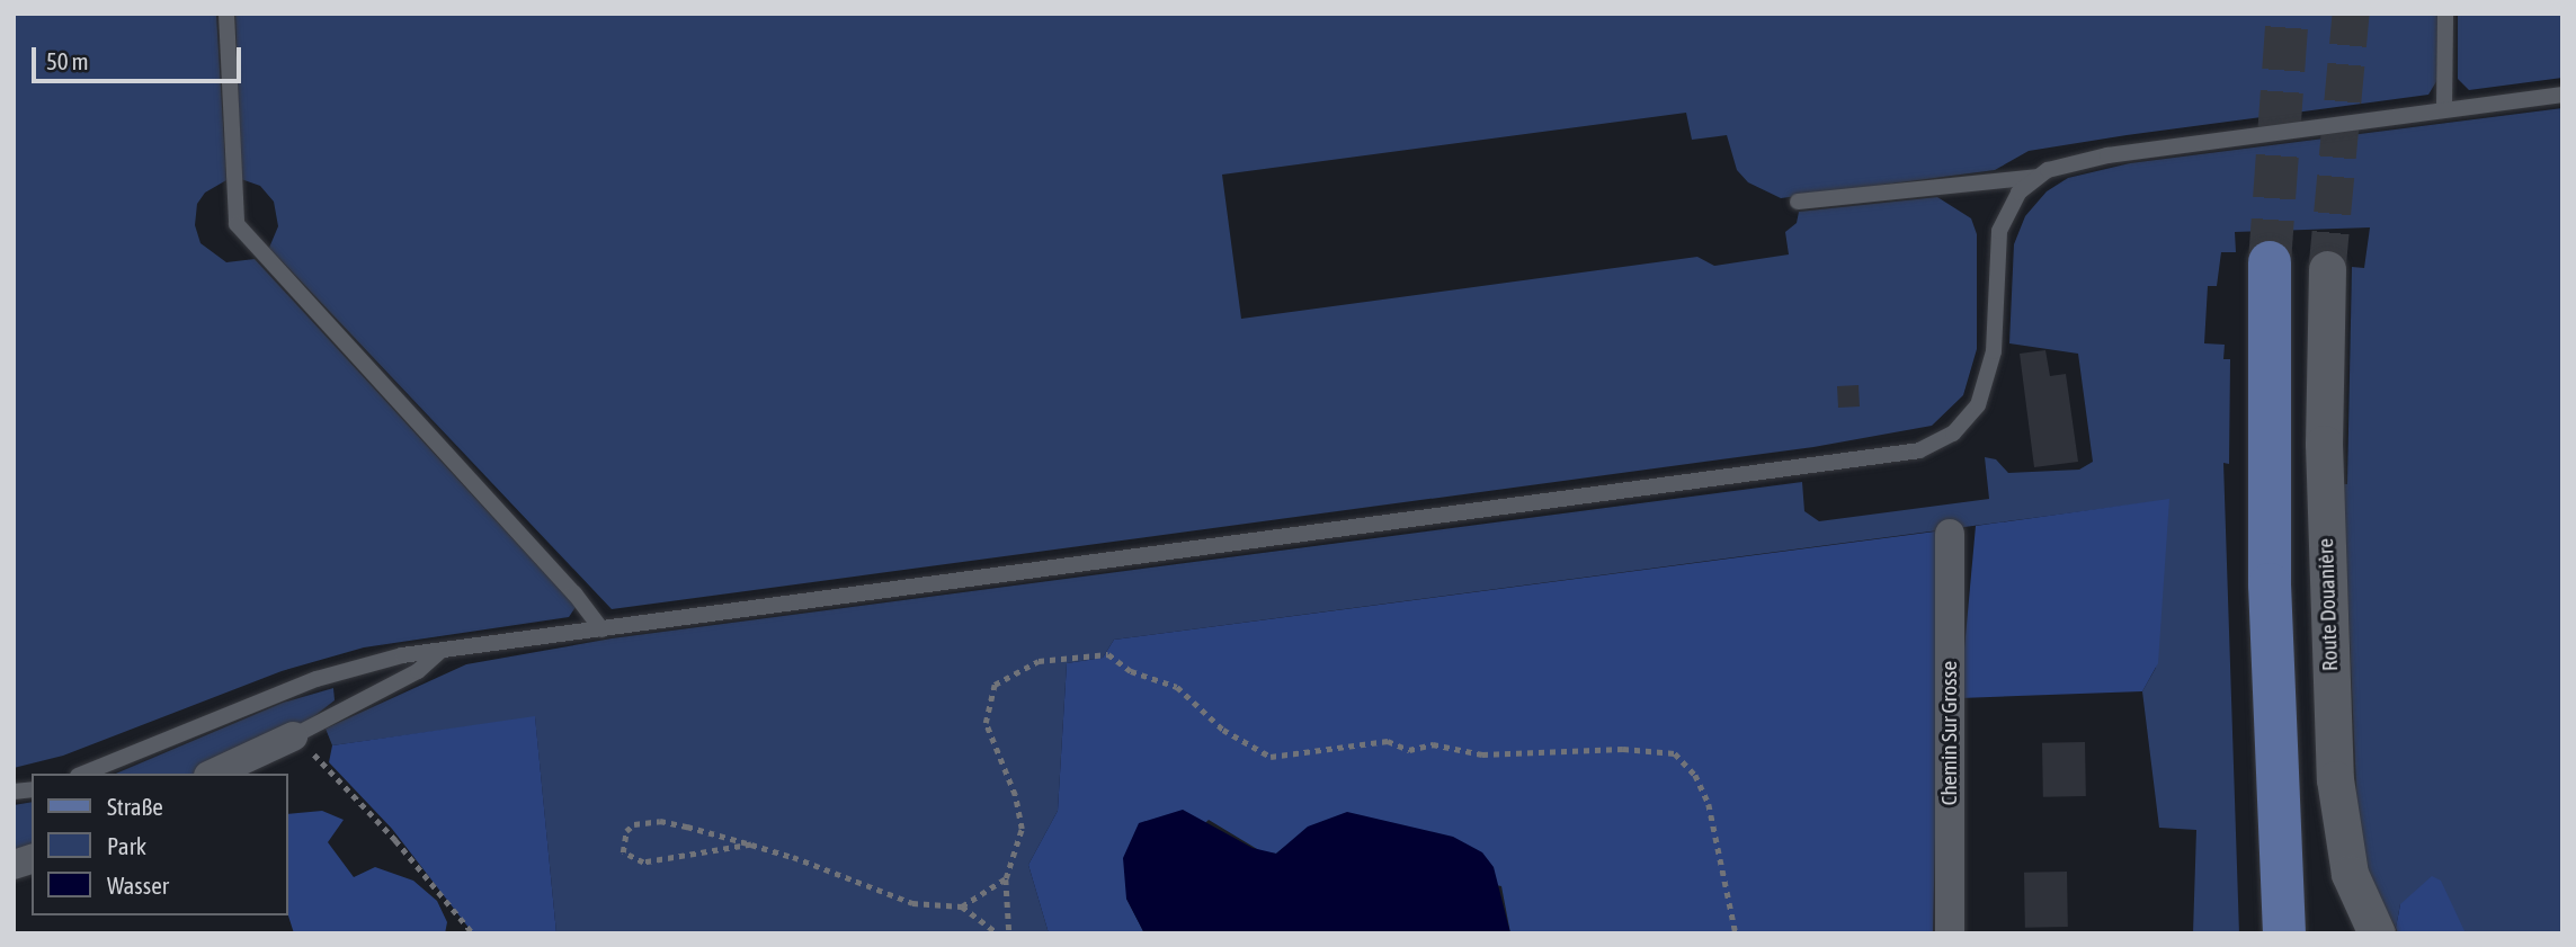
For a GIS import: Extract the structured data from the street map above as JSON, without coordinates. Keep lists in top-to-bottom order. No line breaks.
{"streets":{"street":["Route Douanière","Chemin Sur Grosse"]},"legend":["Straße","Park","Wasser"],"scale_bar":"50 m"}
